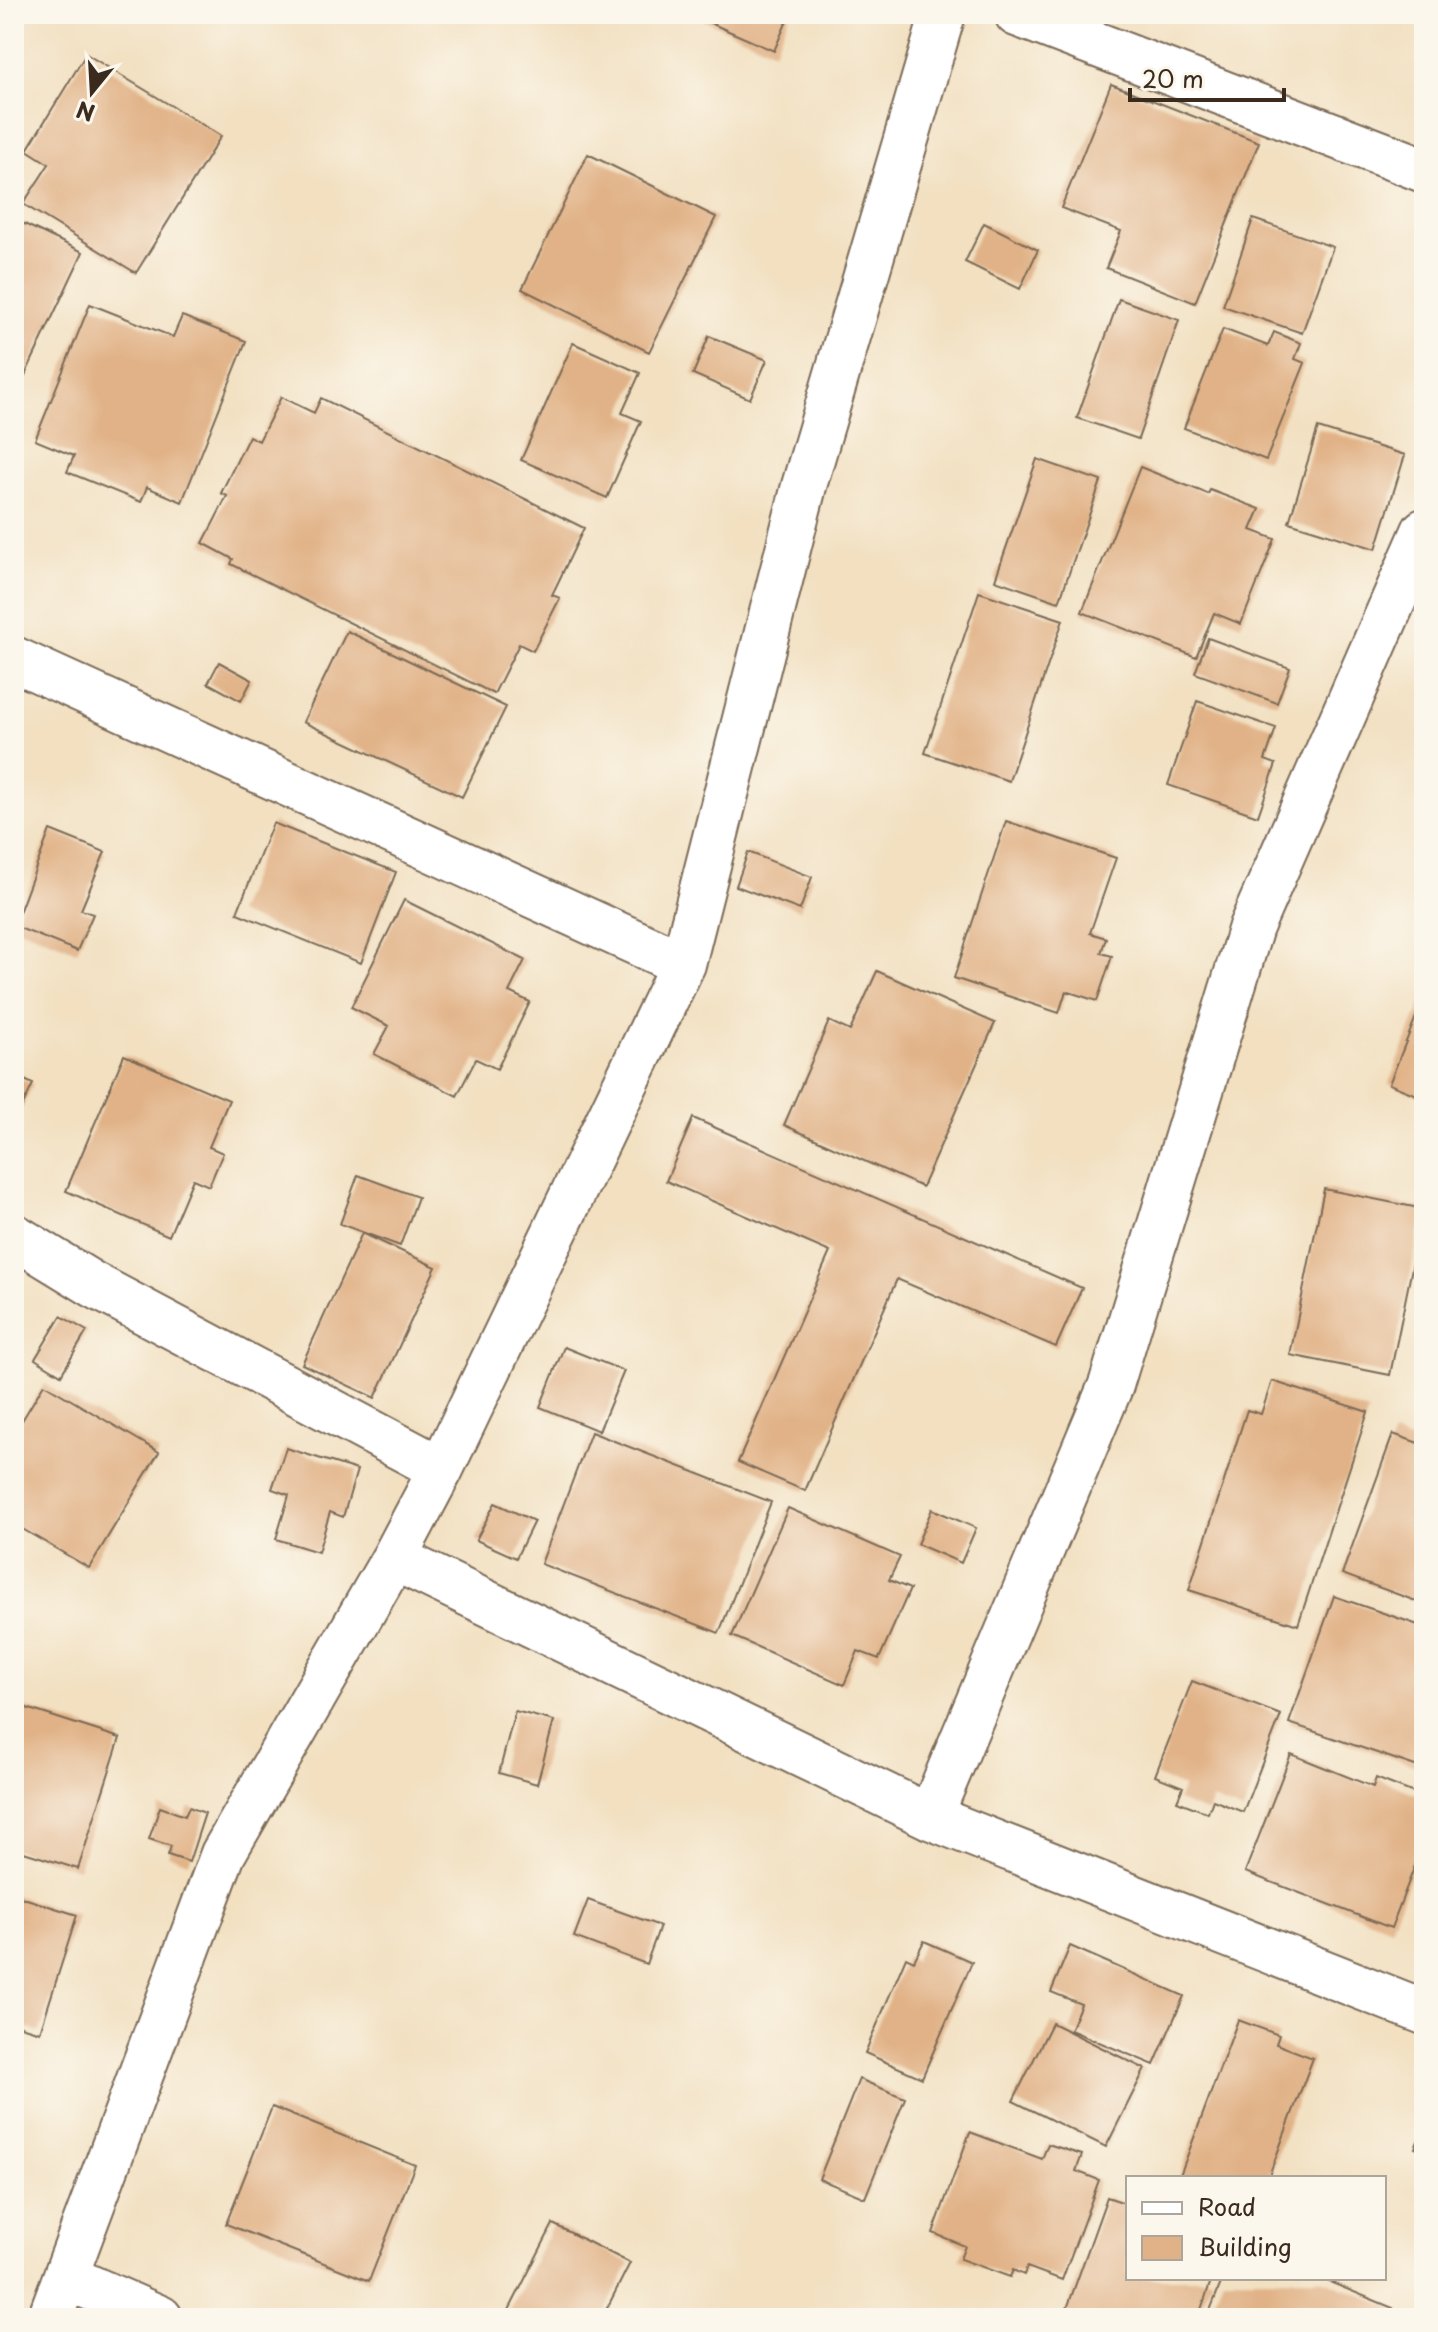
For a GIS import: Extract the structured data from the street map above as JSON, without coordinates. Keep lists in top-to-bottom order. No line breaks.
{"legend":["Road","Building"],"scale_bar":"20 m","north":"bottom"}
